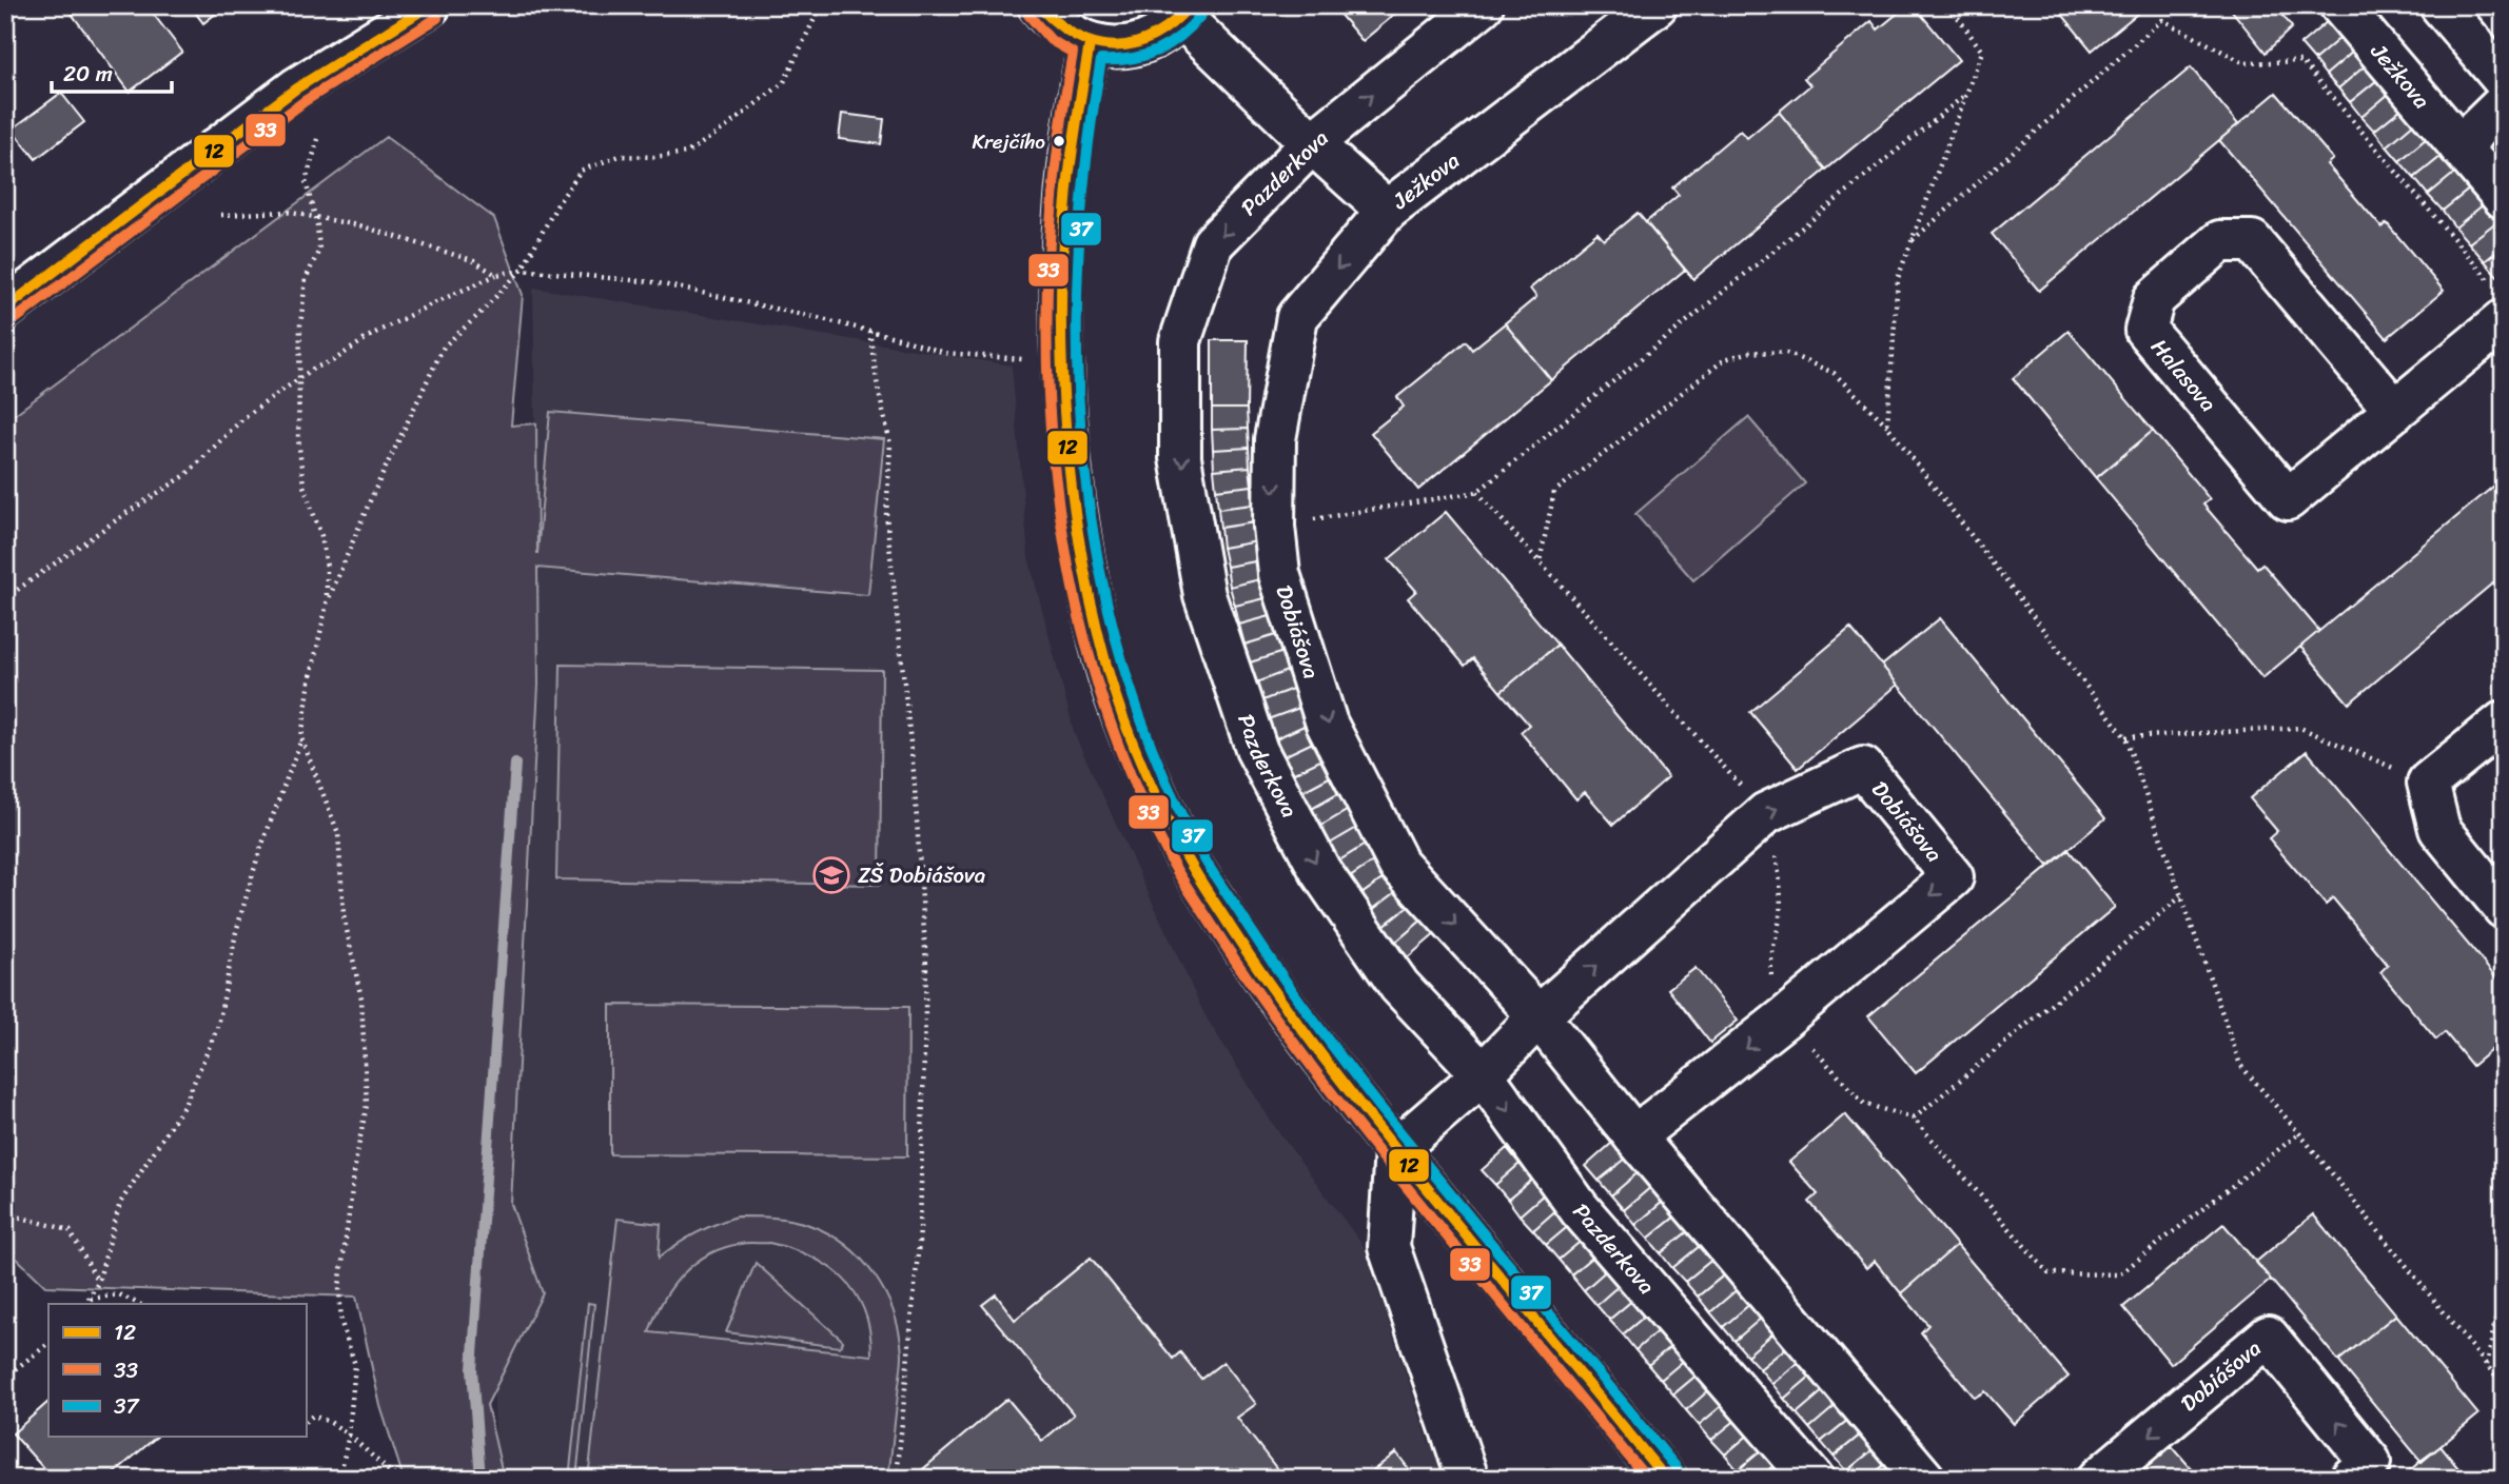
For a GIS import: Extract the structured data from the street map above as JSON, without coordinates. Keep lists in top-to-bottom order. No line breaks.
{"streets":{"street":["Ježkova","Pazderkova","Halasova","Dobiášova"]},"crossings":[["Ježkova","Pazderkova"],["Ježkova","Dobiášova"],["Pazderkova","Dobiášova"]],"places":{"other":["Krejčího"],"school or university":["ZŠ Dobiášova"]},"lines":["transit line 12","transit line 33","transit line 37"],"legend":["12","33","37"],"scale_bar":"20 m"}
